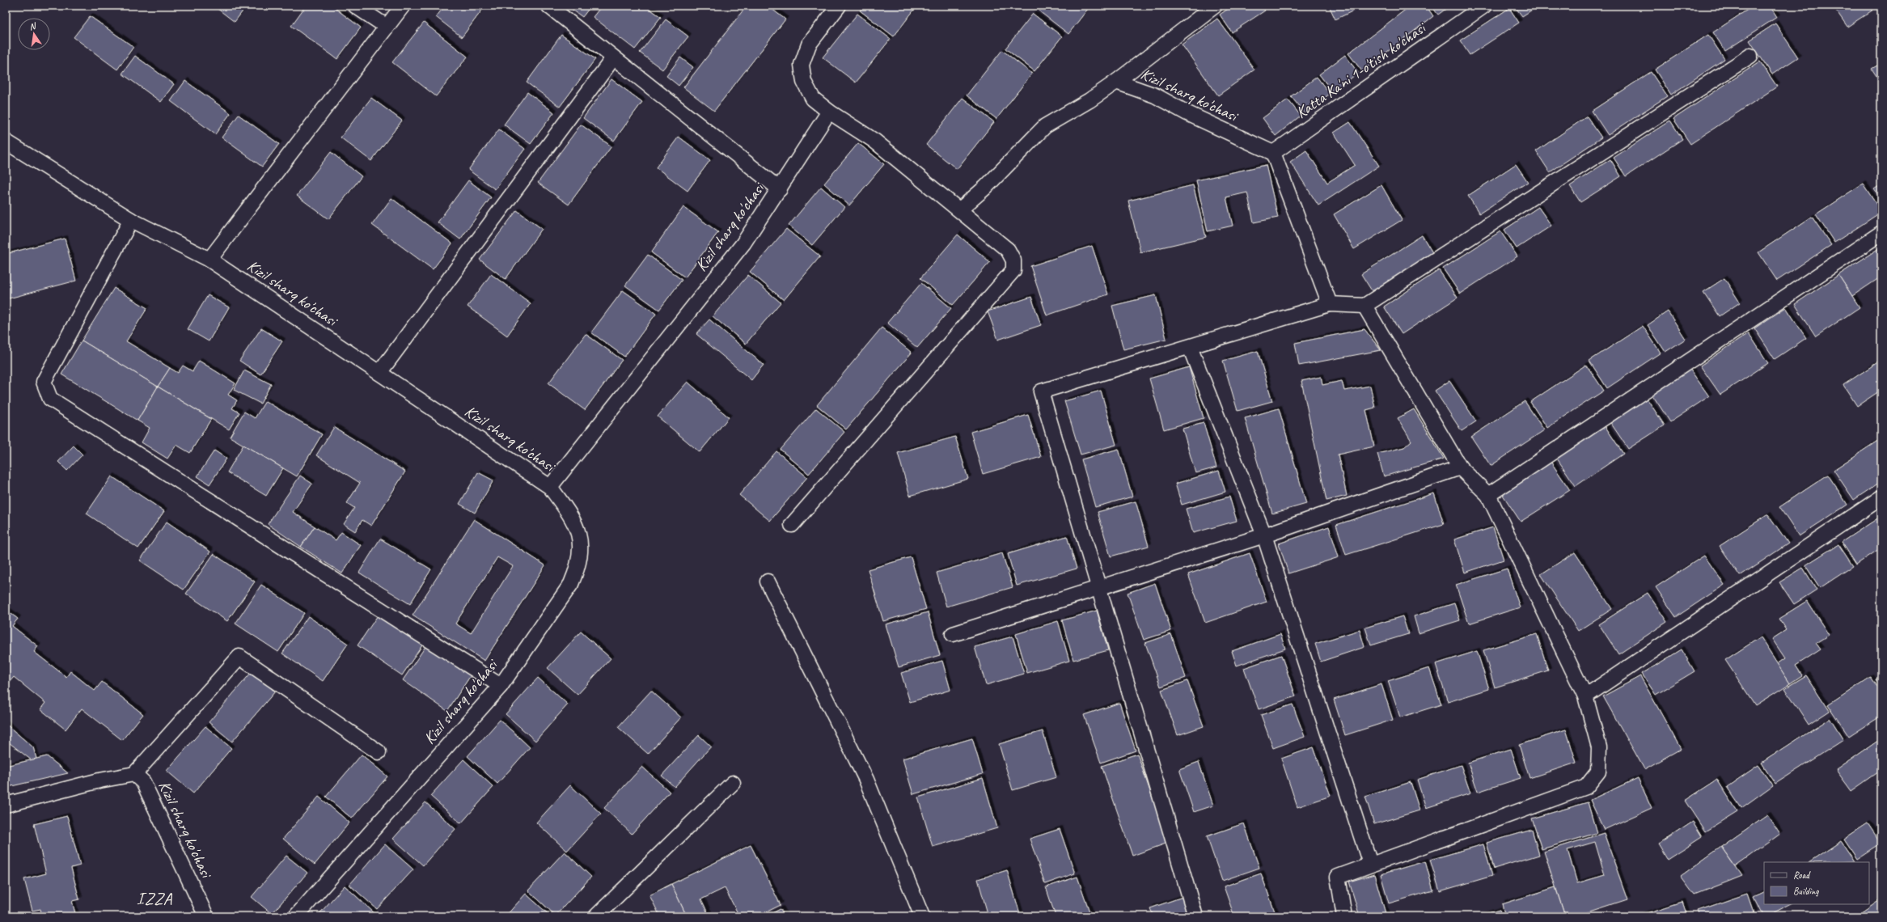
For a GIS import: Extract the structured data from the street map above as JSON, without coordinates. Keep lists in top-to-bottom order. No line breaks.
{"streets":{"street":["Katta Ka'ni 1-o'tish ko'chasi","Kizil sharq ko'chasi"]},"crossings":[["Katta Ka'ni 1-o'tish ko'chasi","Kizil sharq ko'chasi"]],"districts":["IZZA"],"legend":["Road","Building"],"north":"top"}
